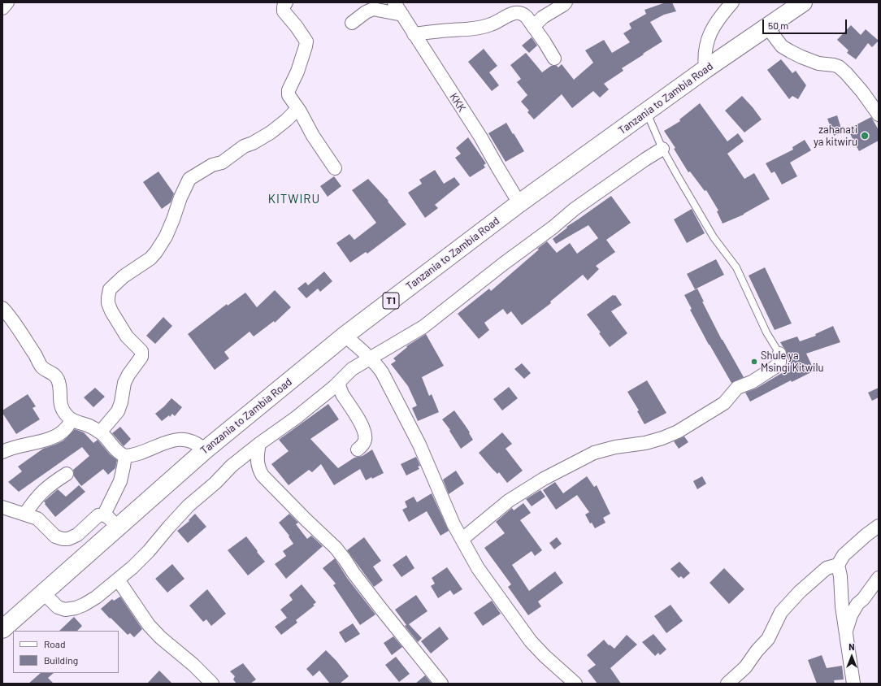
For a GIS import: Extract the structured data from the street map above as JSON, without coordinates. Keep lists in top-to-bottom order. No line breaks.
{"streets":{"highway":["Tanzania to Zambia Road","T1"],"street":["KKK"]},"crossings":[["Tanzania to Zambia Road","KKK"]],"districts":["KITWIRU"],"places":["zahanati ya kitwiru","Shule ya Msingi Kitwilu"],"legend":["Road","Building"],"scale_bar":"50 m","north":"top"}
